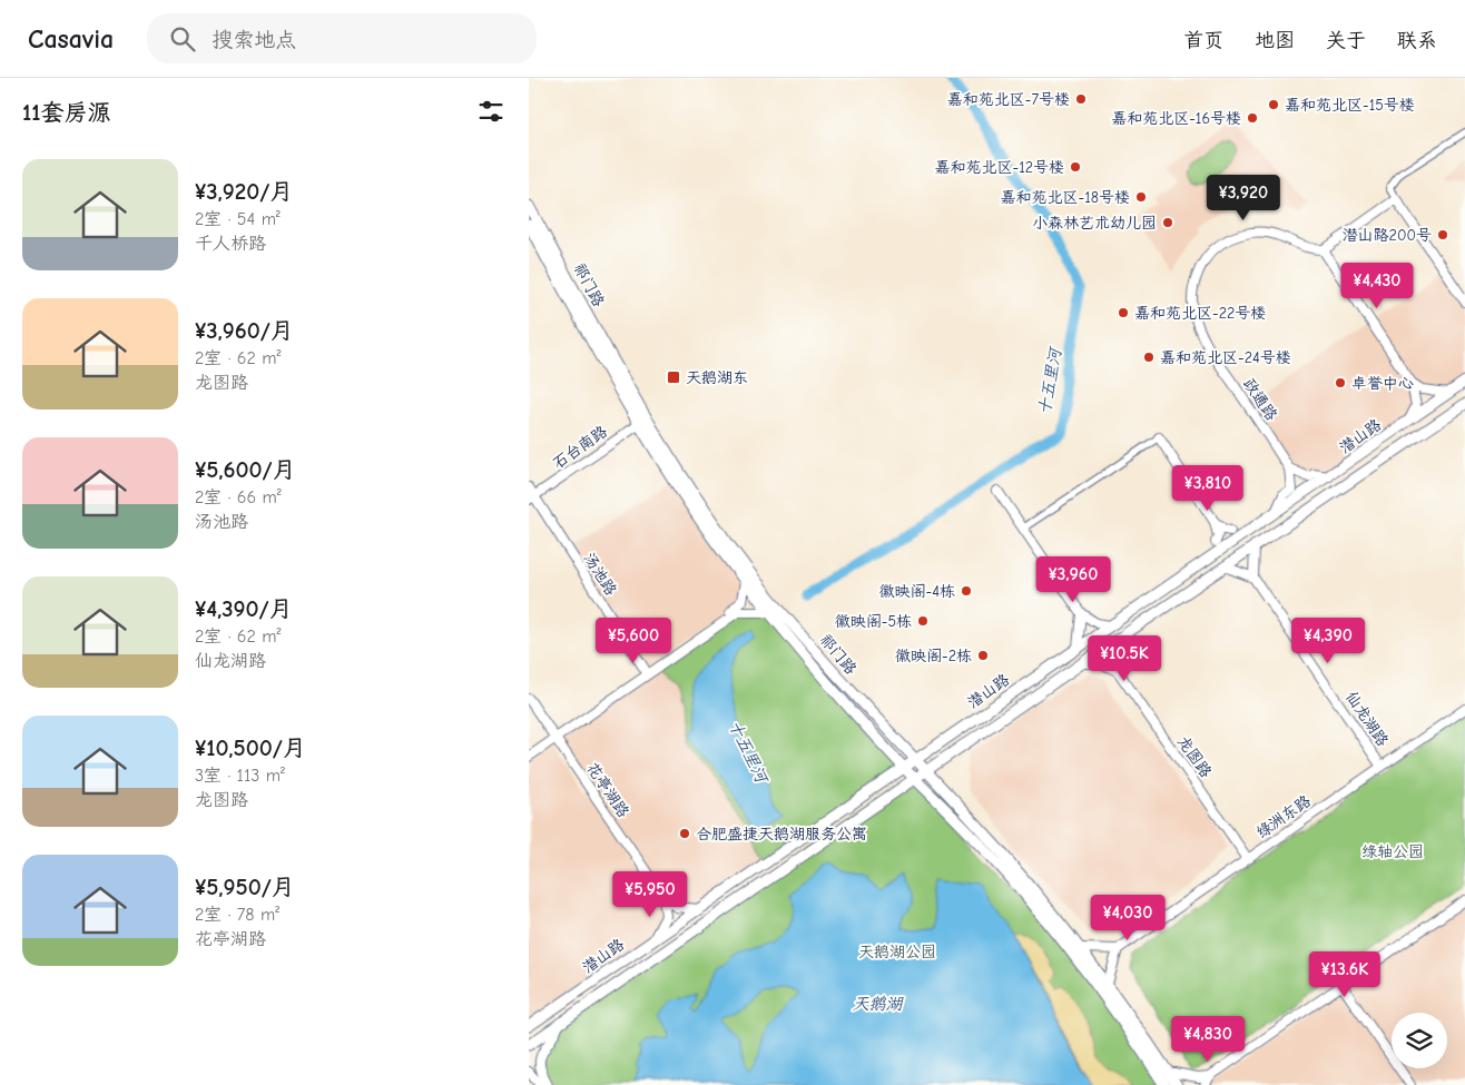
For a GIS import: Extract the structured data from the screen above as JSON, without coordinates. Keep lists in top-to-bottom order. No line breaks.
{"streets":{"main road":["祁门路","潜山路"],"street":["政通路","石台南路","汤池路","仙龙湖路","龙图路","花亭湖路","绿洲东路"]},"crossings":[["祁门路","潜山路"],["祁门路","石台南路"],["石台南路","汤池路"],["仙龙湖路","绿洲东路"],["龙图路","绿洲东路"]],"water":["十五里河","天鹅湖"],"parks":["绿轴公园","天鹅湖公园"],"places":{"other":["嘉和苑北区-7号楼","嘉和苑北区-15号楼","嘉和苑北区-16号楼","嘉和苑北区-12号楼","嘉和苑北区-18号楼","小森林艺术幼儿园","潜山路200号","嘉和苑北区-22号楼","嘉和苑北区-24号楼","卓誉中心","徽映阁-4栋","徽映阁-5栋","徽映阁-2栋","合肥盛捷天鹅湖服务公寓"],"transit":["天鹅湖东"]},"page":{"header":"Casavia","search":"搜索地点","nav":["首页","地图","关于","联系"],"heading":"11套房源","list":[{"name":"¥3,920/月","note":"2室 · 54 m² · 千人桥路"},{"name":"¥3,960/月","note":"2室 · 62 m² · 龙图路"},{"name":"¥5,600/月","note":"2室 · 66 m² · 汤池路"},{"name":"¥4,390/月","note":"2室 · 62 m² · 仙龙湖路"},{"name":"¥10,500/月","note":"3室 · 113 m² · 龙图路"},{"name":"¥5,950/月","note":"2室 · 78 m² · 花亭湖路"}],"price":["¥3,920","¥4,430","¥3,810","¥3,960","¥5,600","¥4,390","¥10.5K","¥5,950","¥4,030","¥13.6K","¥4,830"]}}
